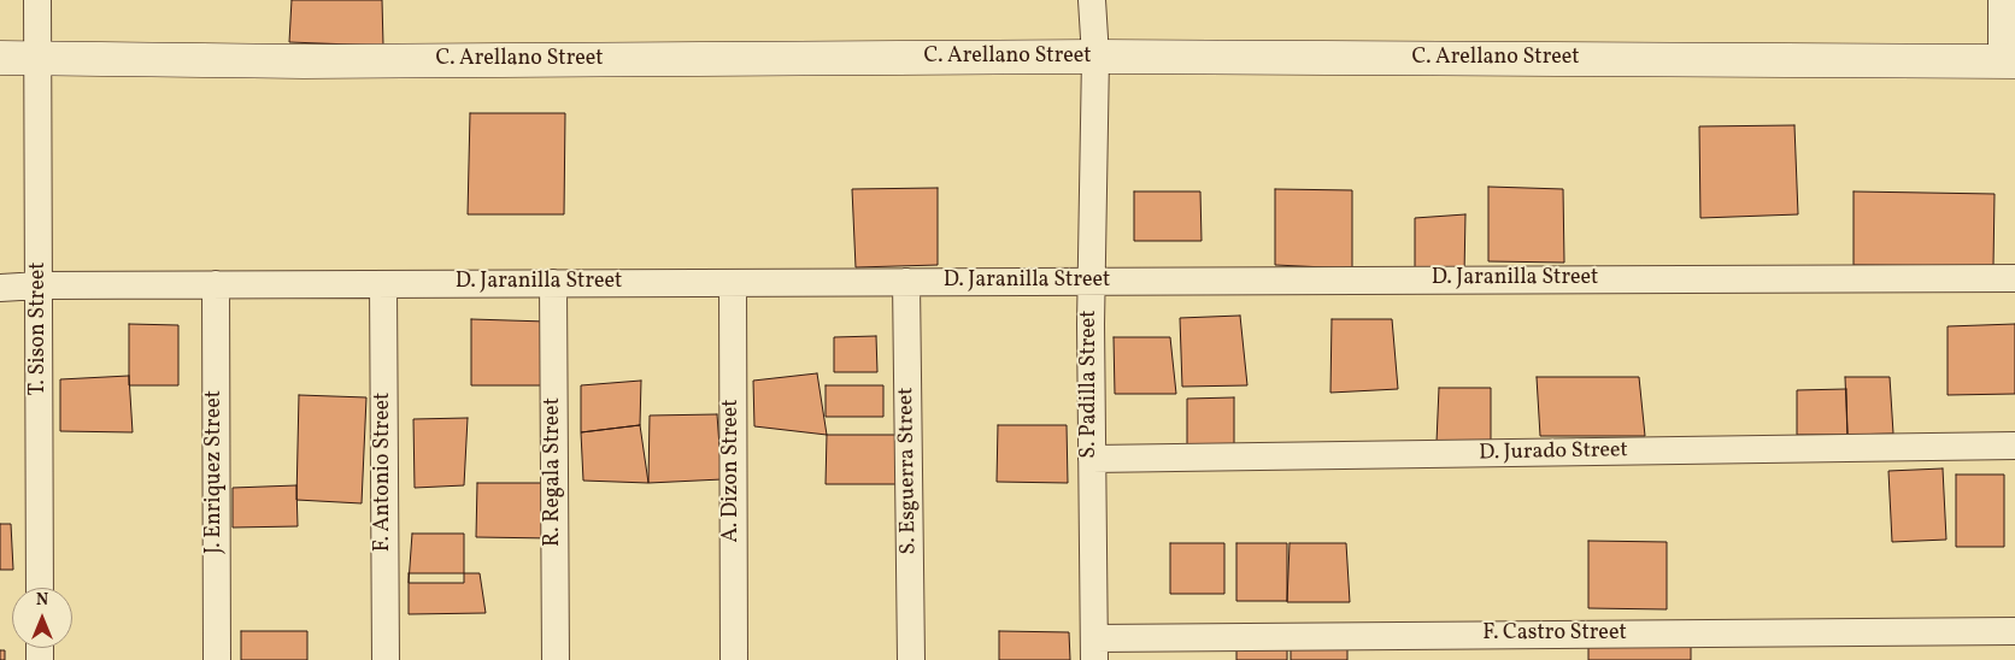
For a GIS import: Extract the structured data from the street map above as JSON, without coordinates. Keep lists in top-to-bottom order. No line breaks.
{"streets":{"street":["C. Arellano Street","D. Jaranilla Street","T. Sison Street","S. Padilla Street","D. Jurado Street","A. Dizon Street","S. Esguerra Street","J. Enriquez Street","F. Antonio Street","R. Regala Street","F. Castro Street"]},"crossings":[["C. Arellano Street","T. Sison Street"],["C. Arellano Street","S. Padilla Street"],["D. Jaranilla Street","T. Sison Street"],["D. Jaranilla Street","S. Padilla Street"],["D. Jaranilla Street","A. Dizon Street"],["D. Jaranilla Street","S. Esguerra Street"],["D. Jaranilla Street","J. Enriquez Street"],["D. Jaranilla Street","F. Antonio Street"],["D. Jaranilla Street","R. Regala Street"],["S. Padilla Street","D. Jurado Street"],["S. Padilla Street","F. Castro Street"]],"north":"top"}
